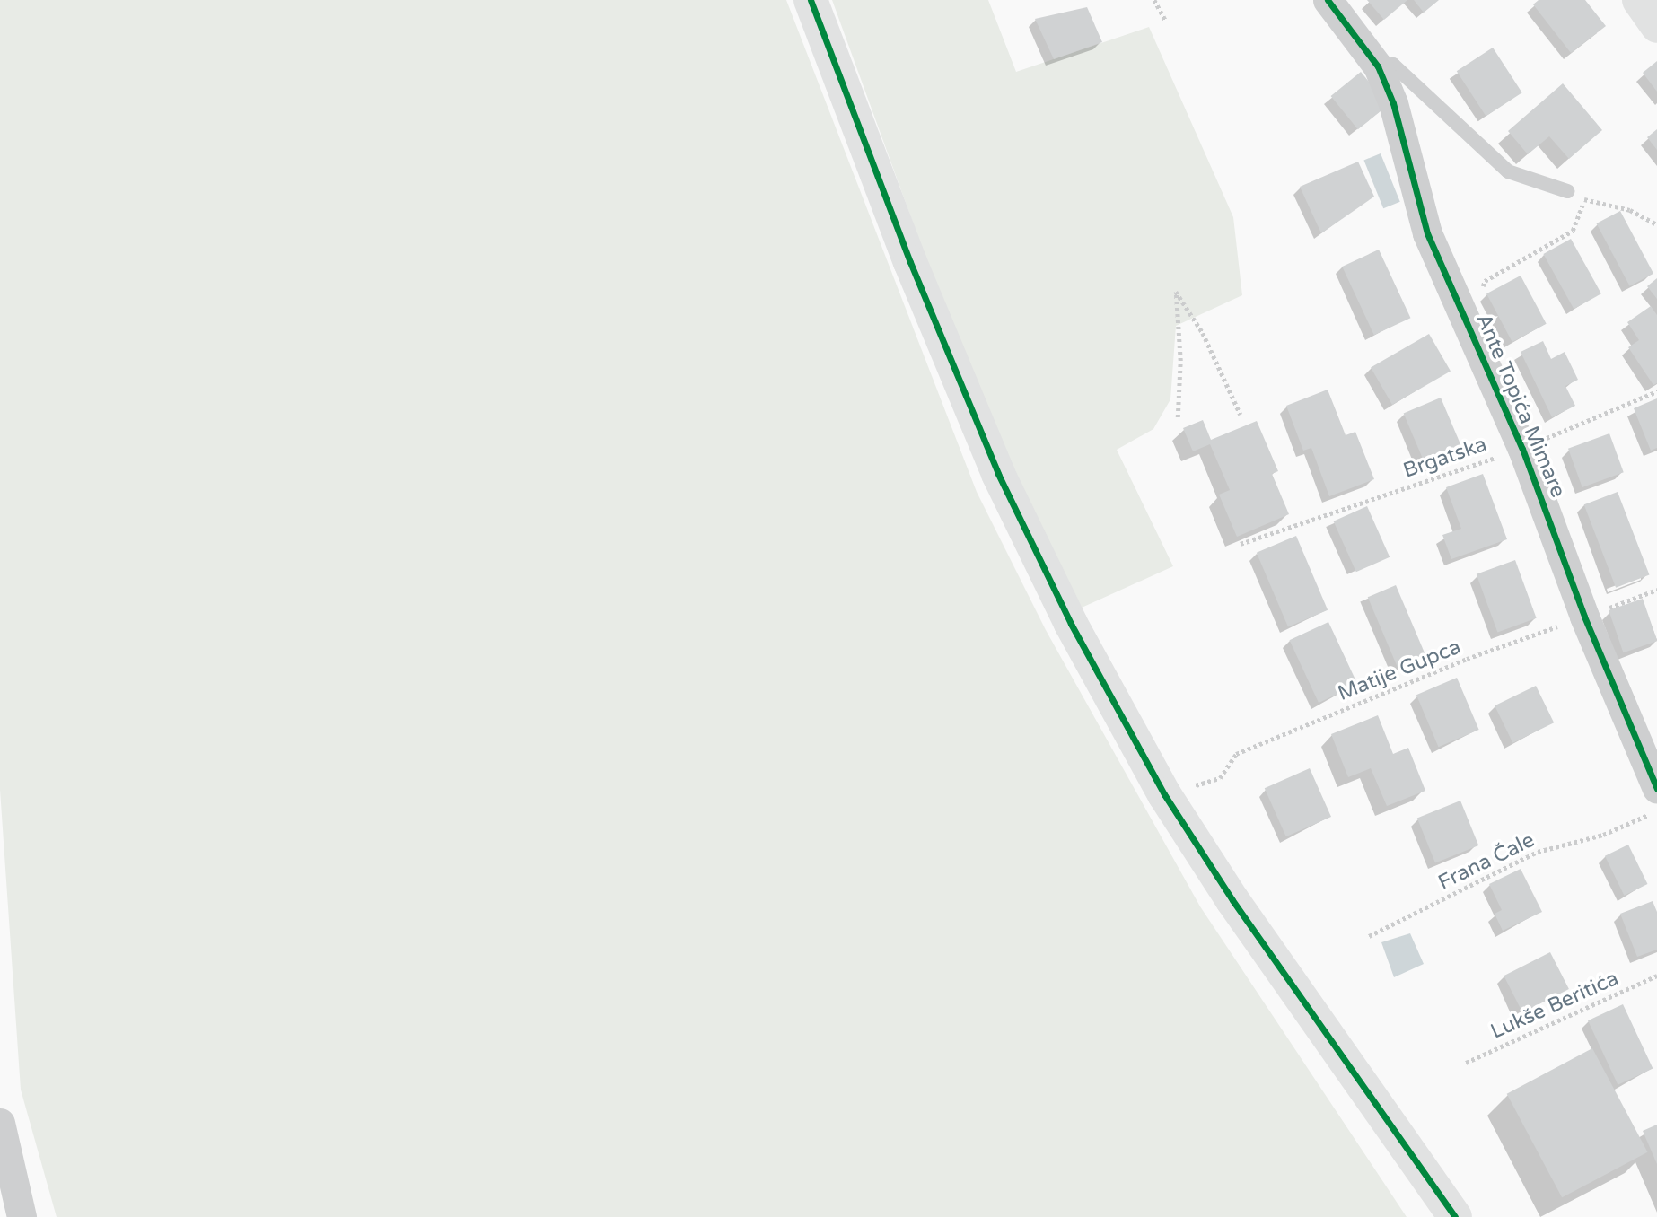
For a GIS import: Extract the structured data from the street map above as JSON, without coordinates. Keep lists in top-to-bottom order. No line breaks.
{"streets":{"street":["Ante Topića Mimare"],"path":["Brgatska","Matije Gupca","Frana Čale","Lukše Beritića"]},"crossings":[["Ante Topića Mimare","Brgatska"],["Ante Topića Mimare","Matije Gupca"]]}
